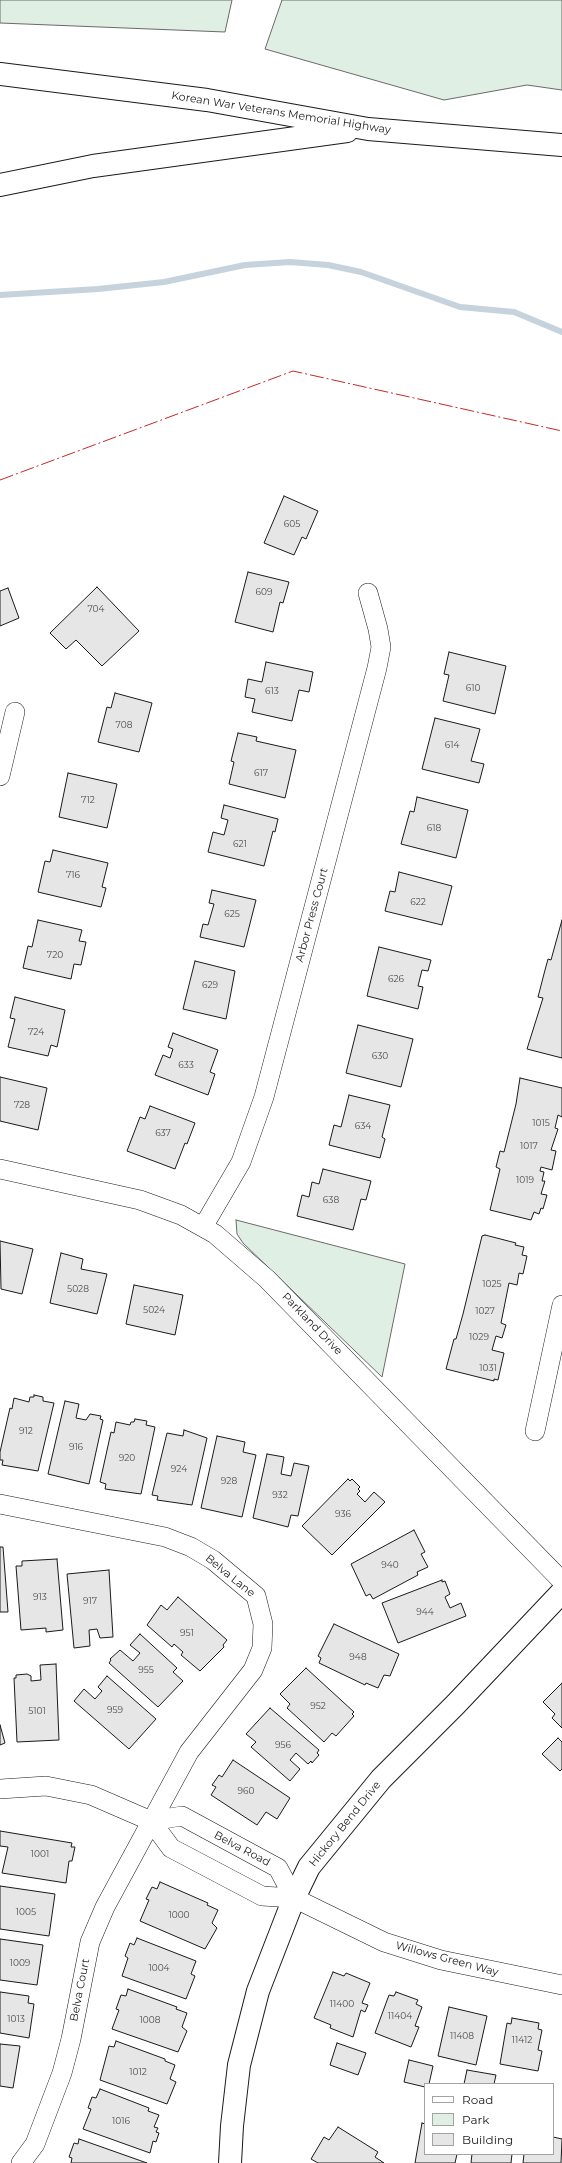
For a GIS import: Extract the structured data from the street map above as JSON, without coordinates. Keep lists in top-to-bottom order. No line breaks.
{"streets":{"main road":["Korean War Veterans Memorial Highway","Hickory Bend Drive"],"street":["Arbor Press Court","Parkland Drive","Belva Lane","Belva Road","Willows Green Way","Belva Court"]},"crossings":[["Arbor Press Court","Parkland Drive"],["Belva Lane","Belva Road"],["Belva Lane","Belva Court"],["Hickory Bend Drive","Belva Road"],["Hickory Bend Drive","Willows Green Way"],["Belva Road","Willows Green Way"],["Belva Road","Belva Court"]],"house_numbers":["605","609","704","610","613","708","614","617","712","618","621","716","622","625","720","626","629","724","630","633","728","1015","634","637","1017","1019","638","1025","5028","5024","1027","1029","1031","912","916","920","924","928","932","936","940","913","917","944","951","948","955","952","959","5101","956","960","1001","1005","1000","1009","1004","11400","11404","1013","1008","11408","11412","1012","1016"],"legend":["Road","Park","Building"]}
